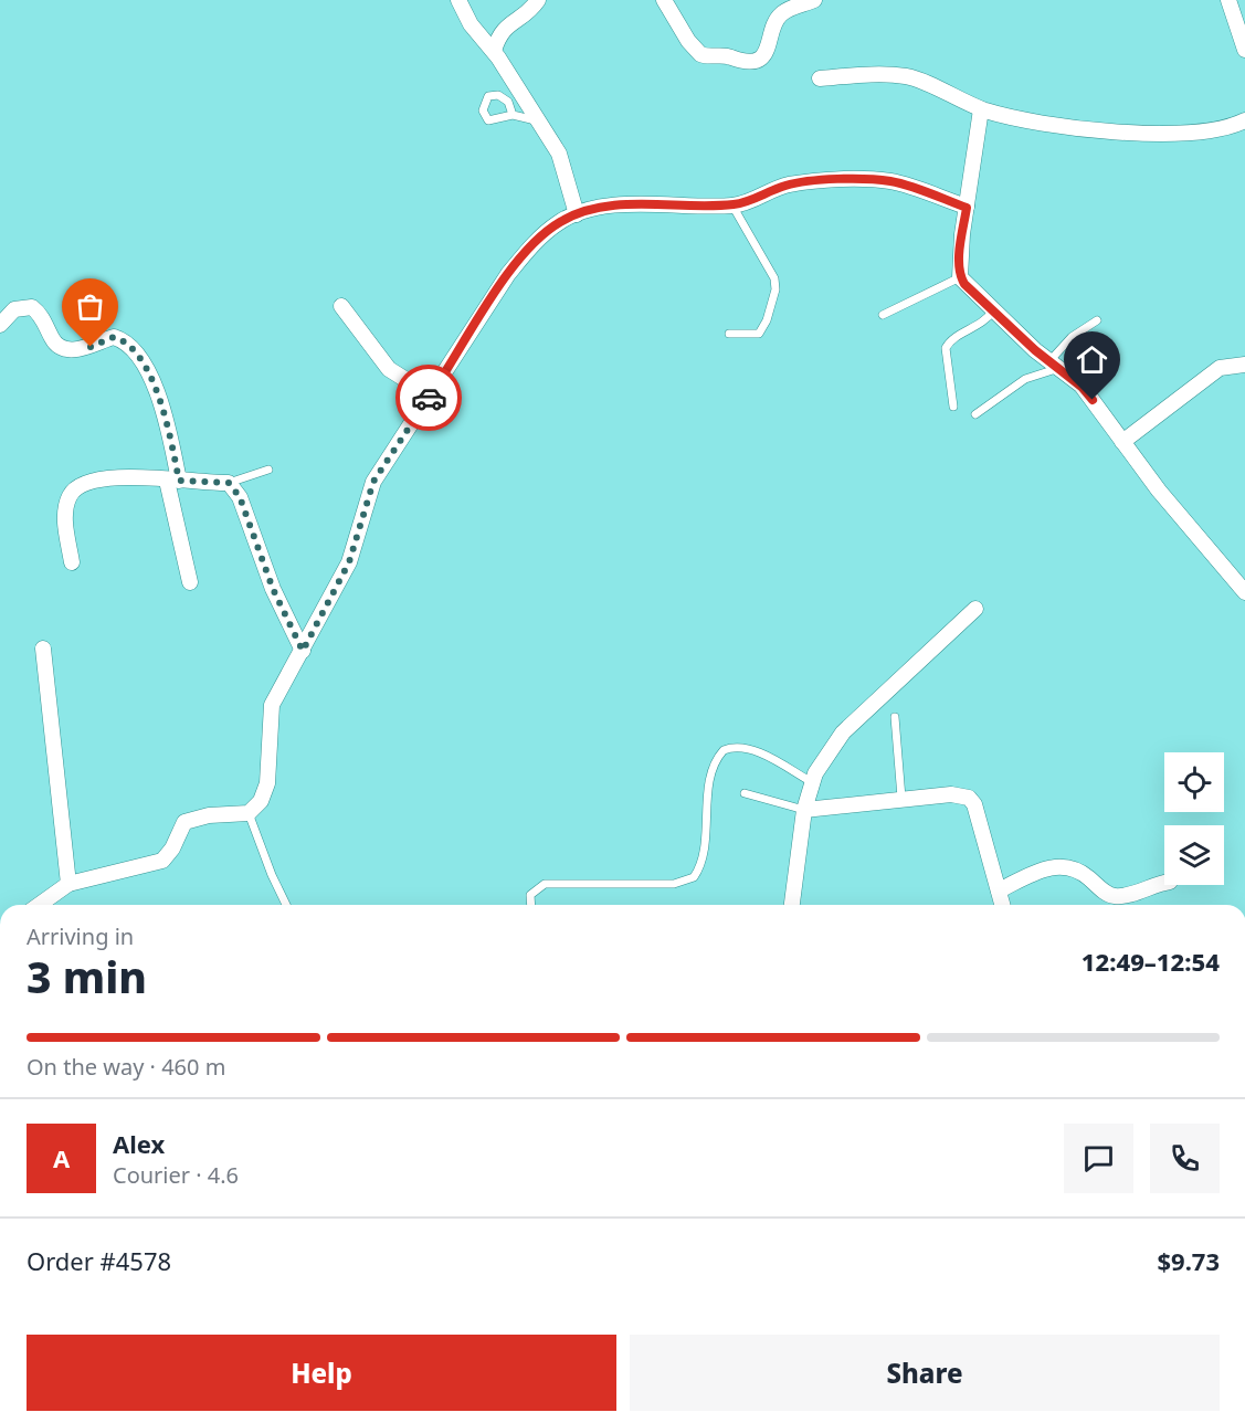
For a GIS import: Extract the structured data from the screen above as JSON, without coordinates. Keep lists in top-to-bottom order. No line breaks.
{"page":{"heading":["3 min","Arriving in","12:49–12:54"],"panel":["Alex","Courier · 4.6","Order #4578","$9.73"],"bar":"On the way · 460 m","round":"A","buttons":["Help","Share"]}}
